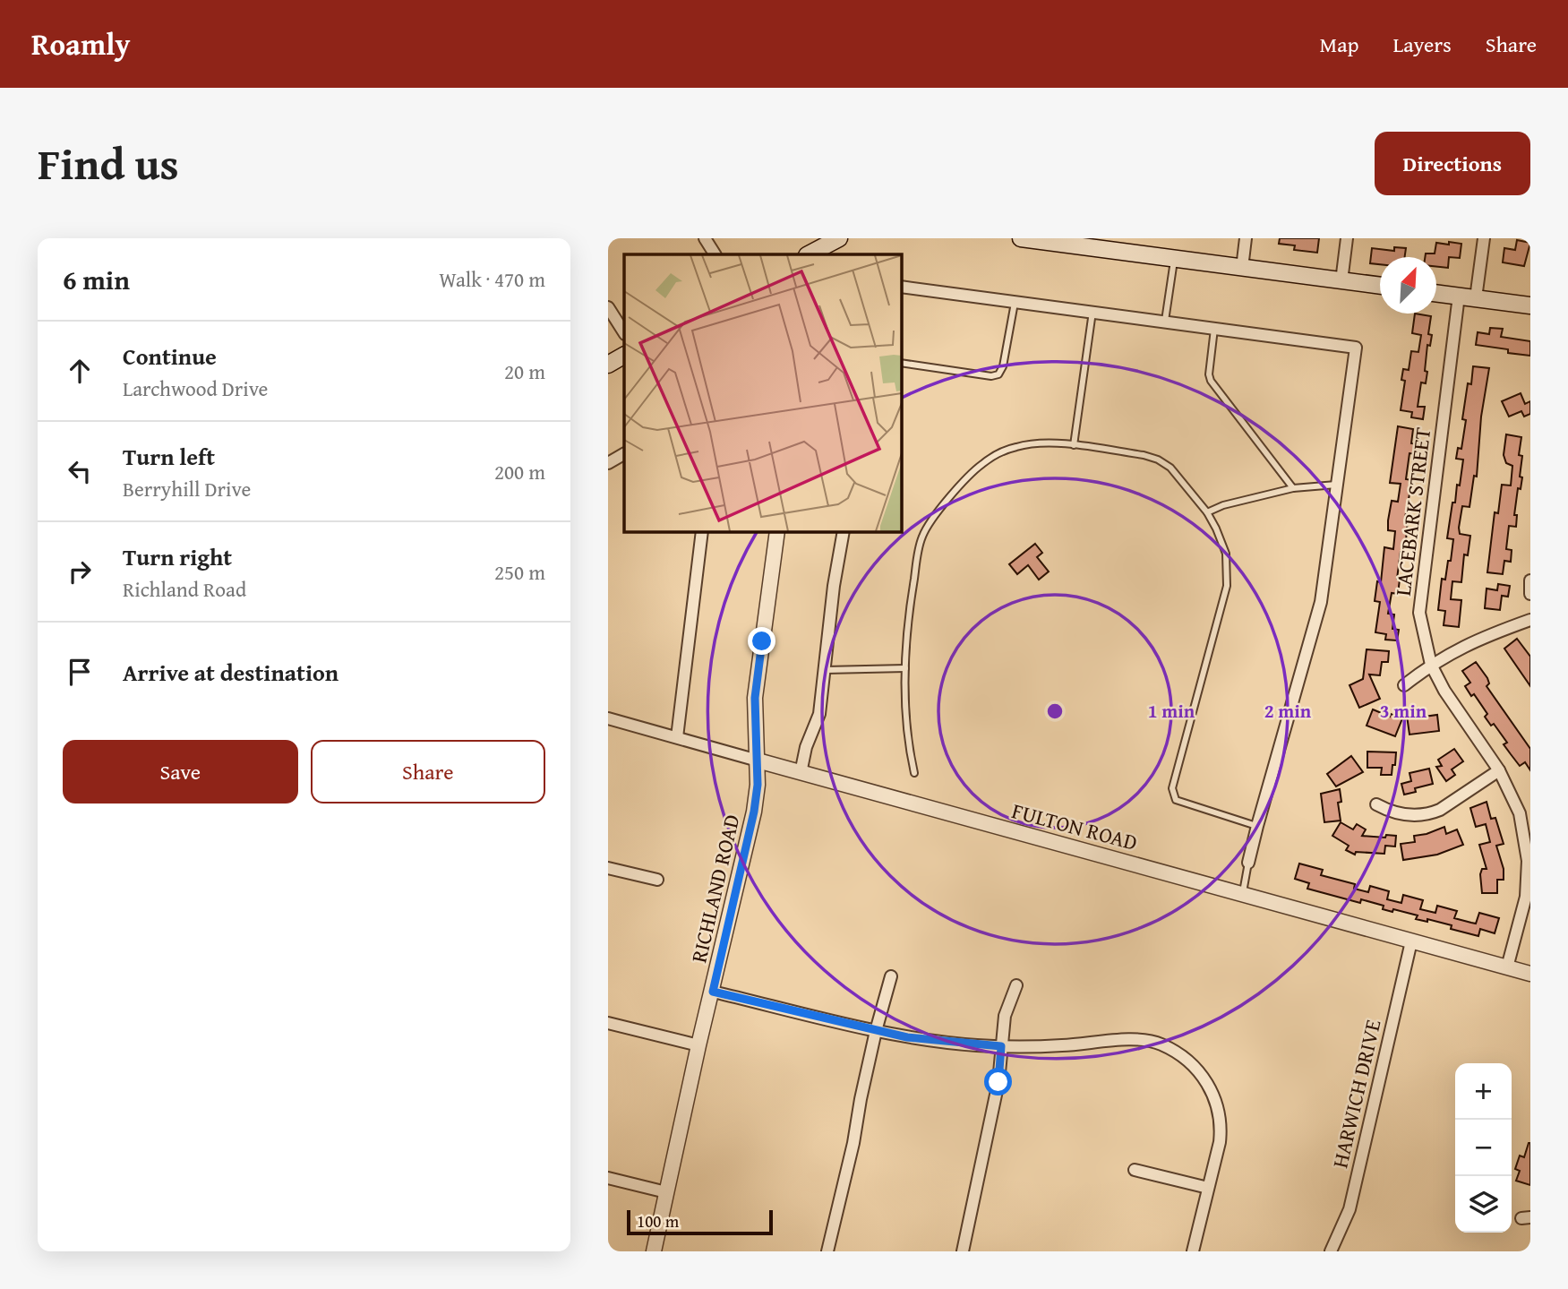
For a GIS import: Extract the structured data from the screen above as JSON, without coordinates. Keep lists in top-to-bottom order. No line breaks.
{"streets":{"street":["LACEBARK STREET","FULTON ROAD","RICHLAND ROAD","HARWICH DRIVE"]},"crossings":[["LACEBARK STREET","FULTON ROAD"],["FULTON ROAD","RICHLAND ROAD"],["FULTON ROAD","HARWICH DRIVE"]],"scale_bar":"100 m","north":"top right","page":{"header":"Roamly","nav":["Map","Layers","Share"],"title":"Find us","buttons":["Directions",["Save","Share"]],"heading":["6 min","Walk · 470 m"],"list":[["Continue","Larchwood Drive","20 m"],["Turn left","Berryhill Drive","200 m"],["Turn right","Richland Road","250 m"],"Arrive at destination"],"map_buttons":["+","−"],"scale":"100 m"},"rings":["1 min","2 min","3 min"]}
